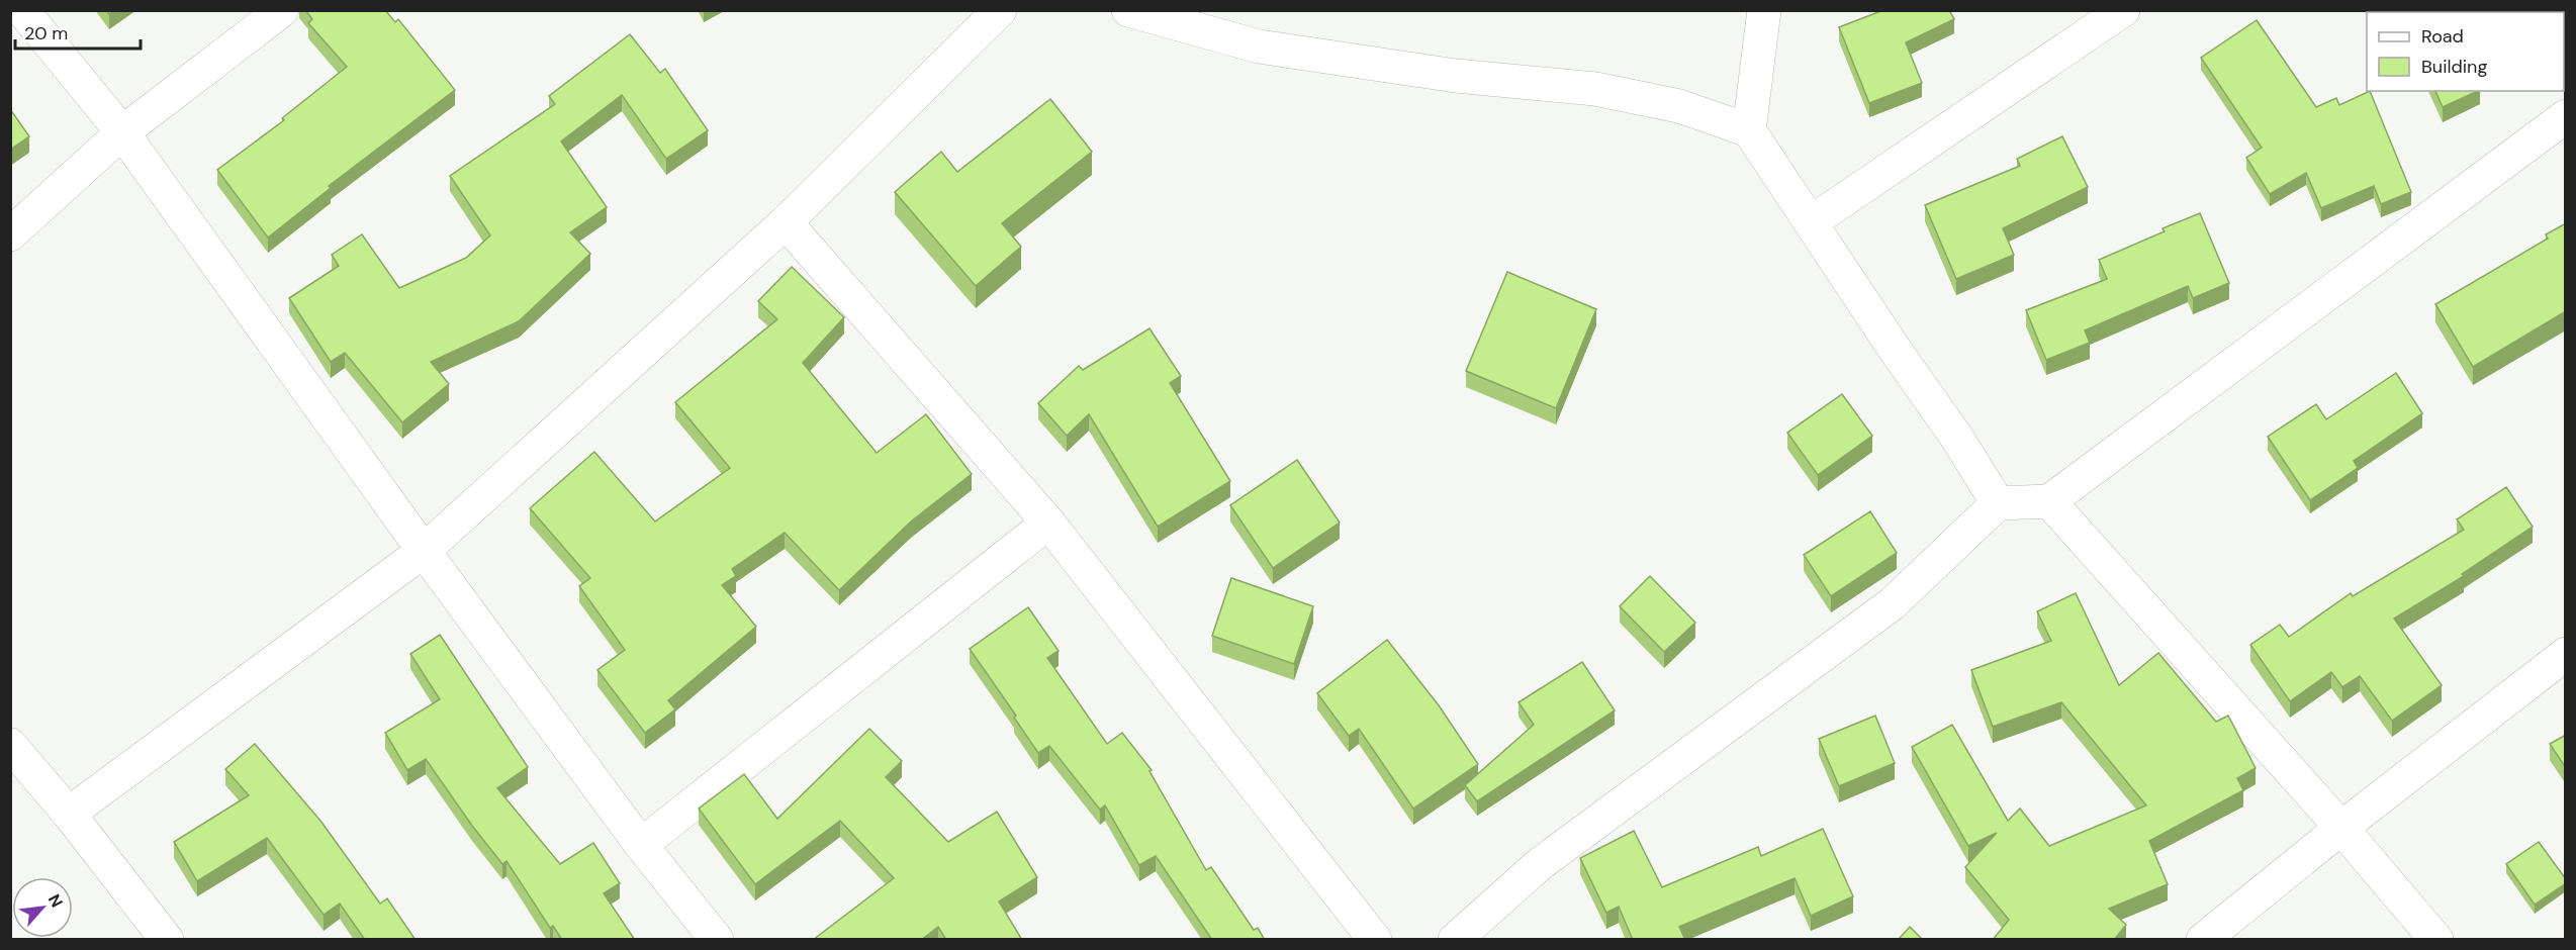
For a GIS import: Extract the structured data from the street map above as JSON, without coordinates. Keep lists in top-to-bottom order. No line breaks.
{"legend":["Road","Building"],"scale_bar":"20 m","north":"top right"}
